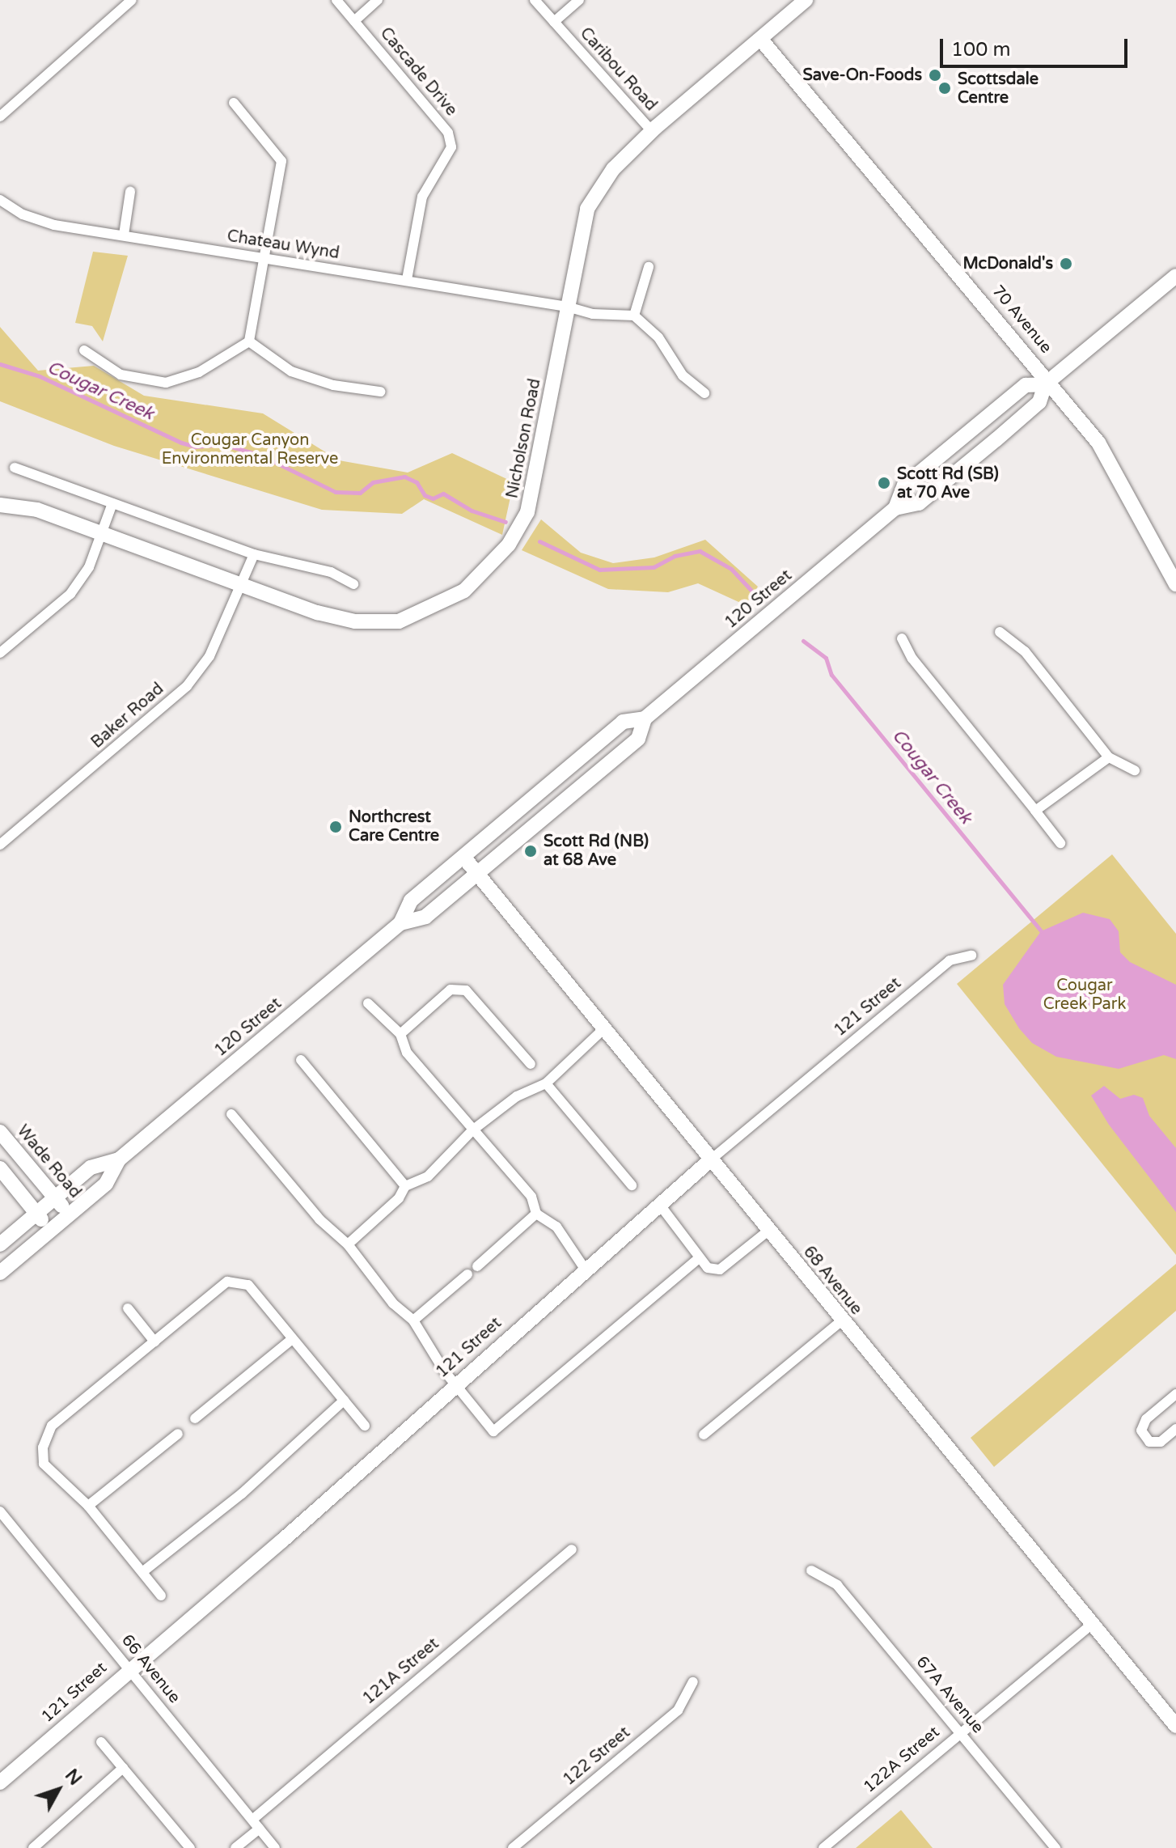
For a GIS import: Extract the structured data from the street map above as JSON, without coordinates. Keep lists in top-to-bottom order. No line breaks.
{"streets":{"street":["Caribou Road","Cascade Drive","Chateau Wynd","70 Avenue","Nicholson Road","120 Street","Baker Road","121 Street","Wade Road","68 Avenue","66 Avenue","121A Street","67A Avenue","122 Street","122A Street"]},"crossings":[["Caribou Road","Nicholson Road"],["Cascade Drive","Chateau Wynd"],["Chateau Wynd","Nicholson Road"],["70 Avenue","Nicholson Road"],["70 Avenue","120 Street"],["Nicholson Road","Baker Road"],["120 Street","Wade Road"],["120 Street","68 Avenue"],["121 Street","68 Avenue"],["121 Street","66 Avenue"],["68 Avenue","122A Street"],["66 Avenue","121A Street"],["67A Avenue","122A Street"]],"water":["Cougar Creek"],"parks":["Cougar Canyon Environmental Reserve","Cougar Creek Park"],"places":["Save-On-Foods","Scottsdale Centre","McDonald's","Scott Rd (SB) at 70 Ave","Northcrest Care Centre","Scott Rd (NB) at 68 Ave"],"scale_bar":"100 m","north":"top right"}
